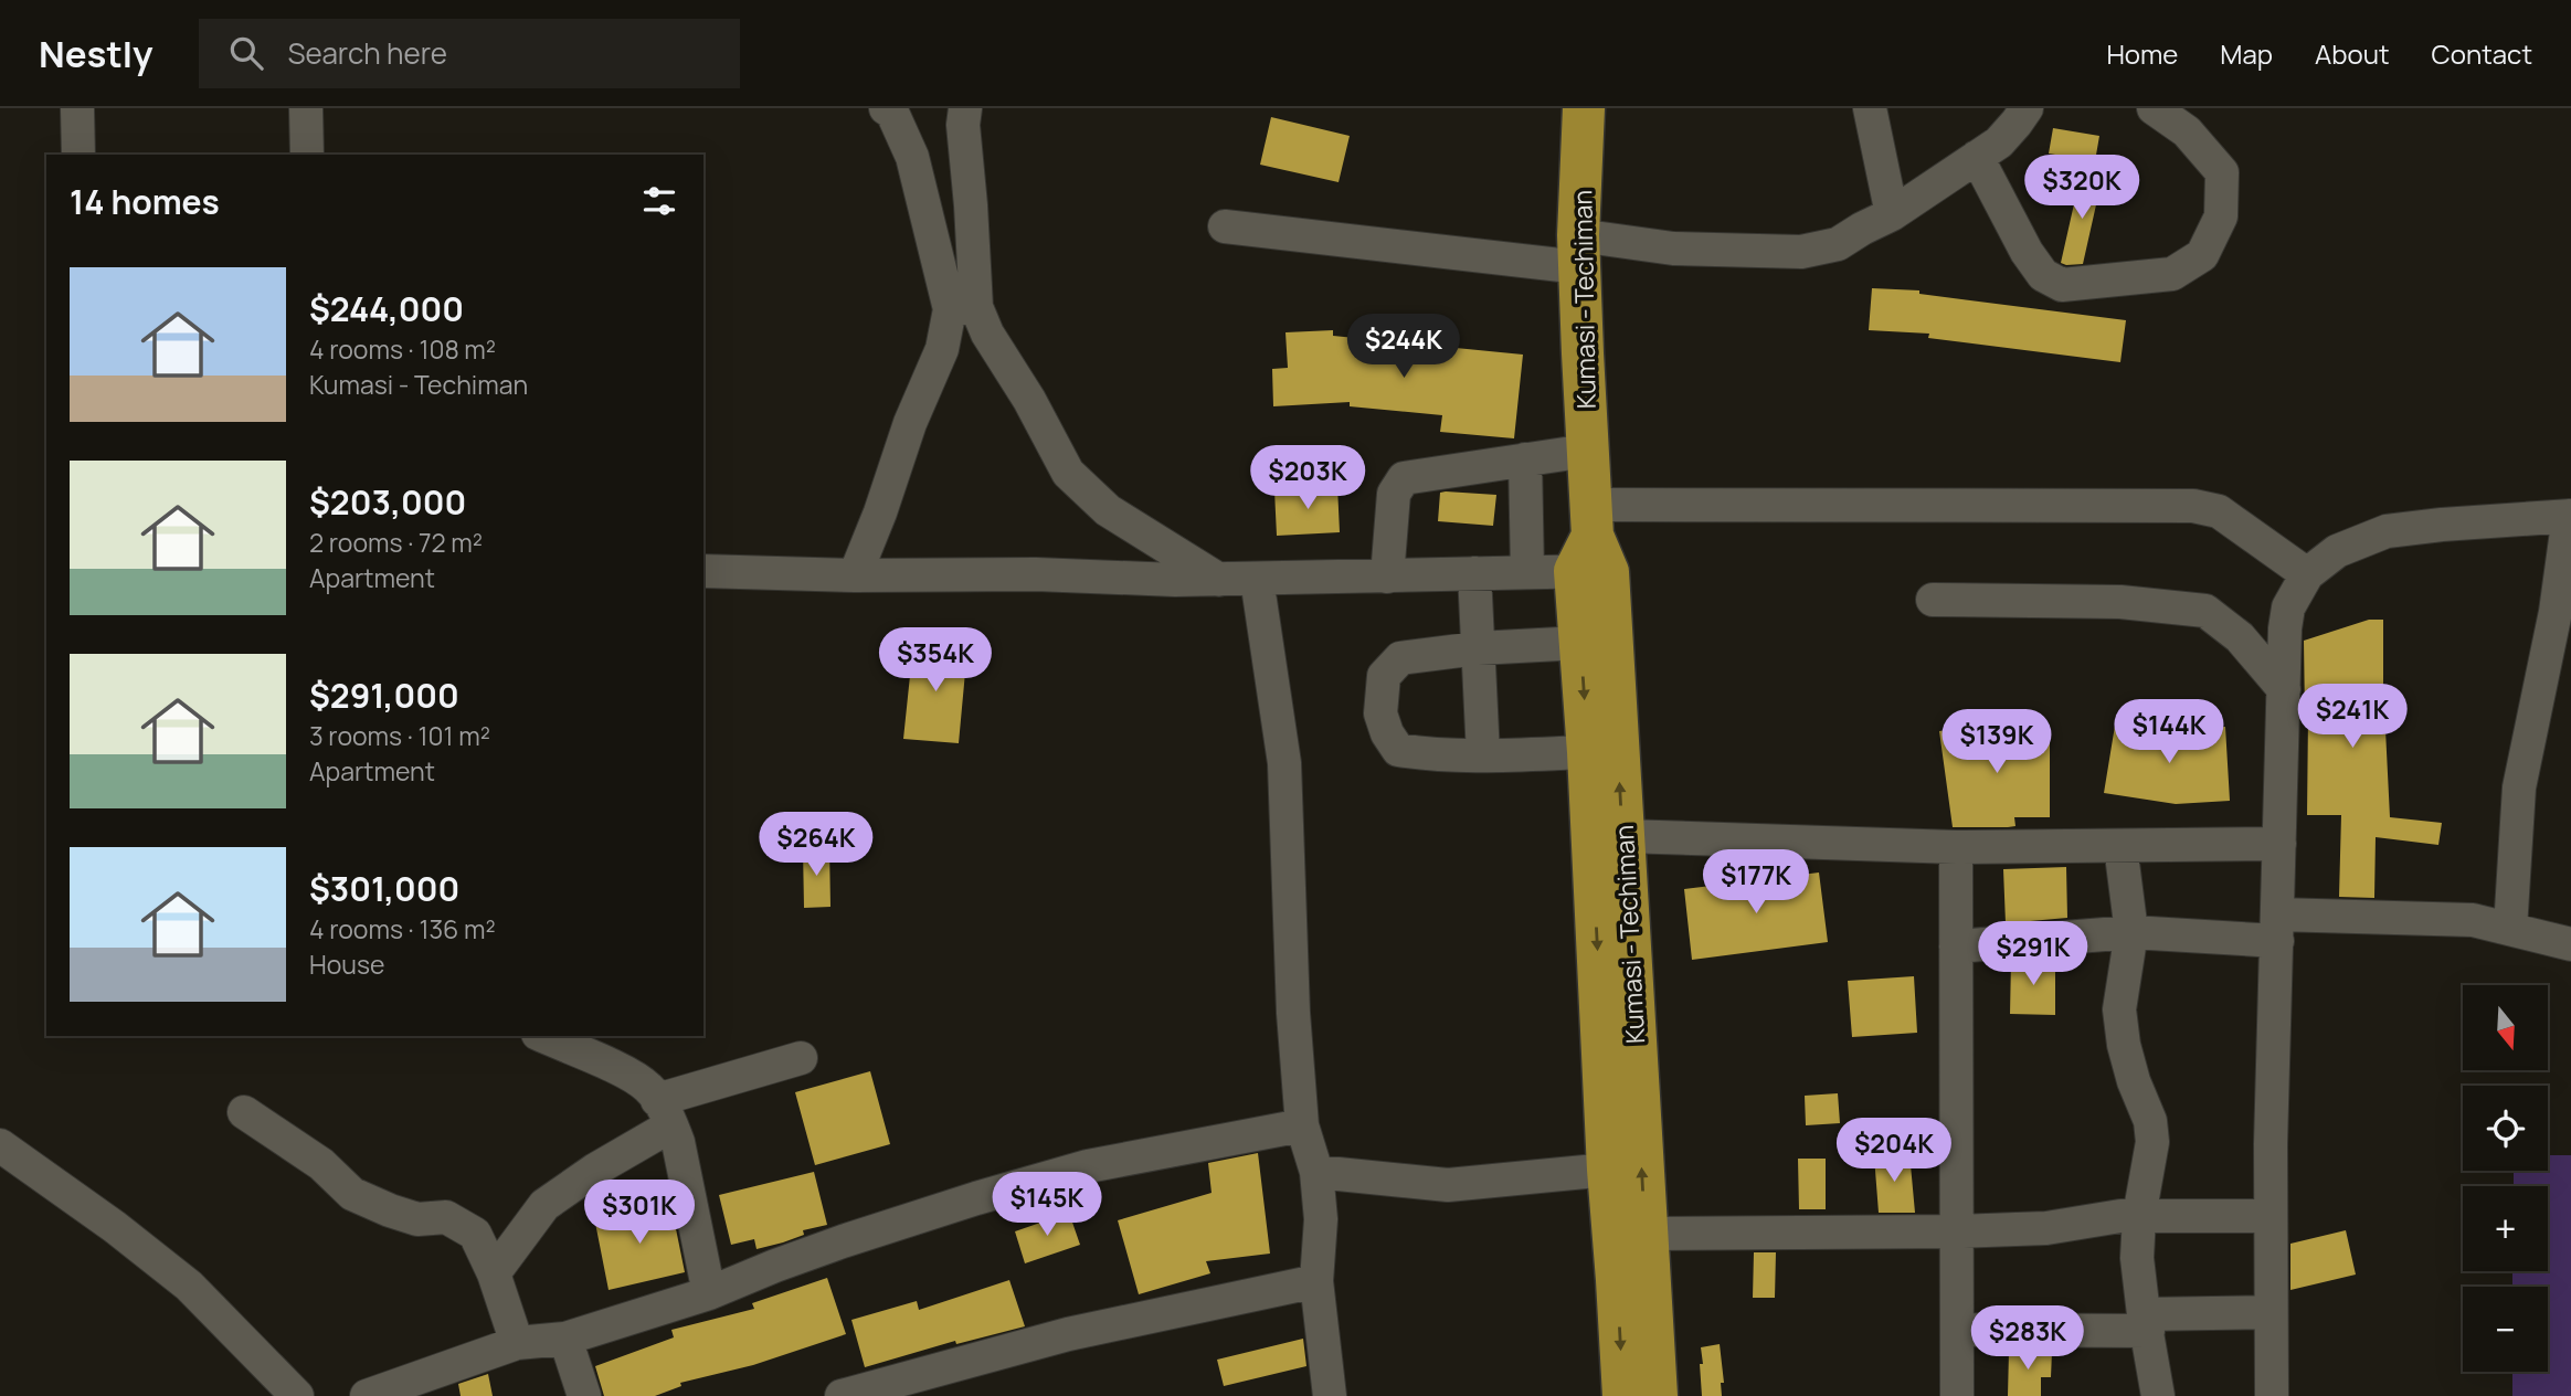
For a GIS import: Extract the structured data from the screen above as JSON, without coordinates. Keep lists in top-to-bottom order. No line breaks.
{"streets":{"highway":["Kumasi - Techiman"]},"north":"bottom","page":{"header":"Nestly","search":"Search here","nav":["Home","Map","About","Contact"],"price":["$320K","$244K","$203K","$354K","$241K","$144K","$139K","$264K","$177K","$291K","$204K","$145K","$301K","$283K"],"heading":"14 homes","list":[{"name":"$244,000","note":"4 rooms · 108 m² · Kumasi - Techiman"},{"name":"$203,000","note":"2 rooms · 72 m² · Apartment"},{"name":"$291,000","note":"3 rooms · 101 m² · Apartment"},{"name":"$301,000","note":"4 rooms · 136 m² · House"}],"map_buttons":["+","−"]}}
